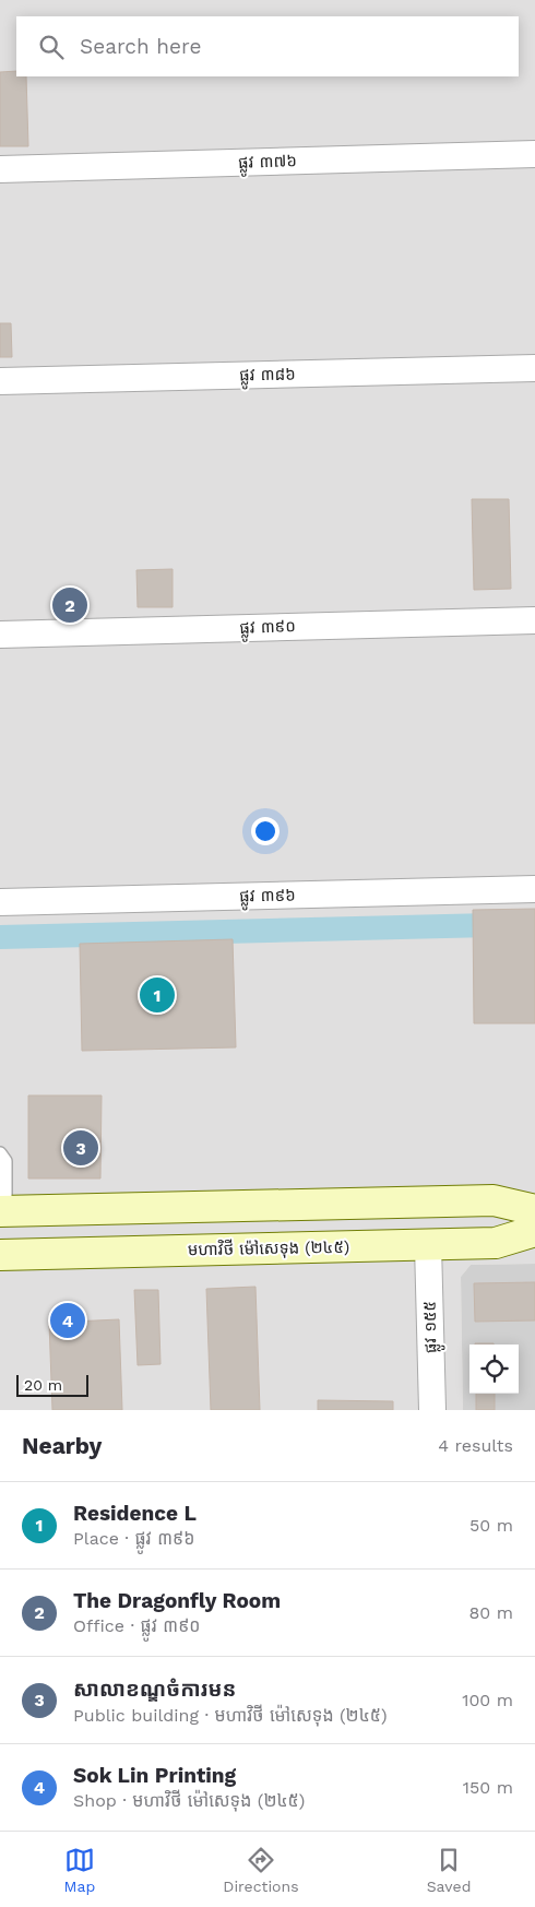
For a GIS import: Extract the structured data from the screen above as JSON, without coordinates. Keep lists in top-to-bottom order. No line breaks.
{"streets":{"main road":["មហាវិថី ម៉ៅសេទុង (២៤៥)"],"street":["ផ្លូវ ៣៧៦","ផ្លូវ ៣៨៦","ផ្លូវ ៣៩០","ផ្លូវ ៣៩៦","ផ្លូវ ១៥៥"]},"crossings":[["មហាវិថី ម៉ៅសេទុង (២៤៥)","ផ្លូវ ១៥៥"]],"scale_bar":"20 m","page":{"search":"Search here","pins":["2","1","3","4"],"scale":"20 m","heading":["Nearby","4 results"],"list":[{"mark":"1","name":"Residence L","note":"Place · ផ្លូវ ៣៩៦","value":"50 m"},{"mark":"2","name":"The Dragonfly Room","note":"Office · ផ្លូវ ៣៩០","value":"80 m"},{"mark":"3","name":"សាលាខណ្ឌចំការមន","note":"Public building · មហាវិថី ម៉ៅសេទុង (២៤៥)","value":"100 m"},{"mark":"4","name":"Sok Lin Printing","note":"Shop · មហាវិថី ម៉ៅសេទុង (២៤៥)","value":"150 m"}],"nav":["Map","Directions","Saved"]}}
